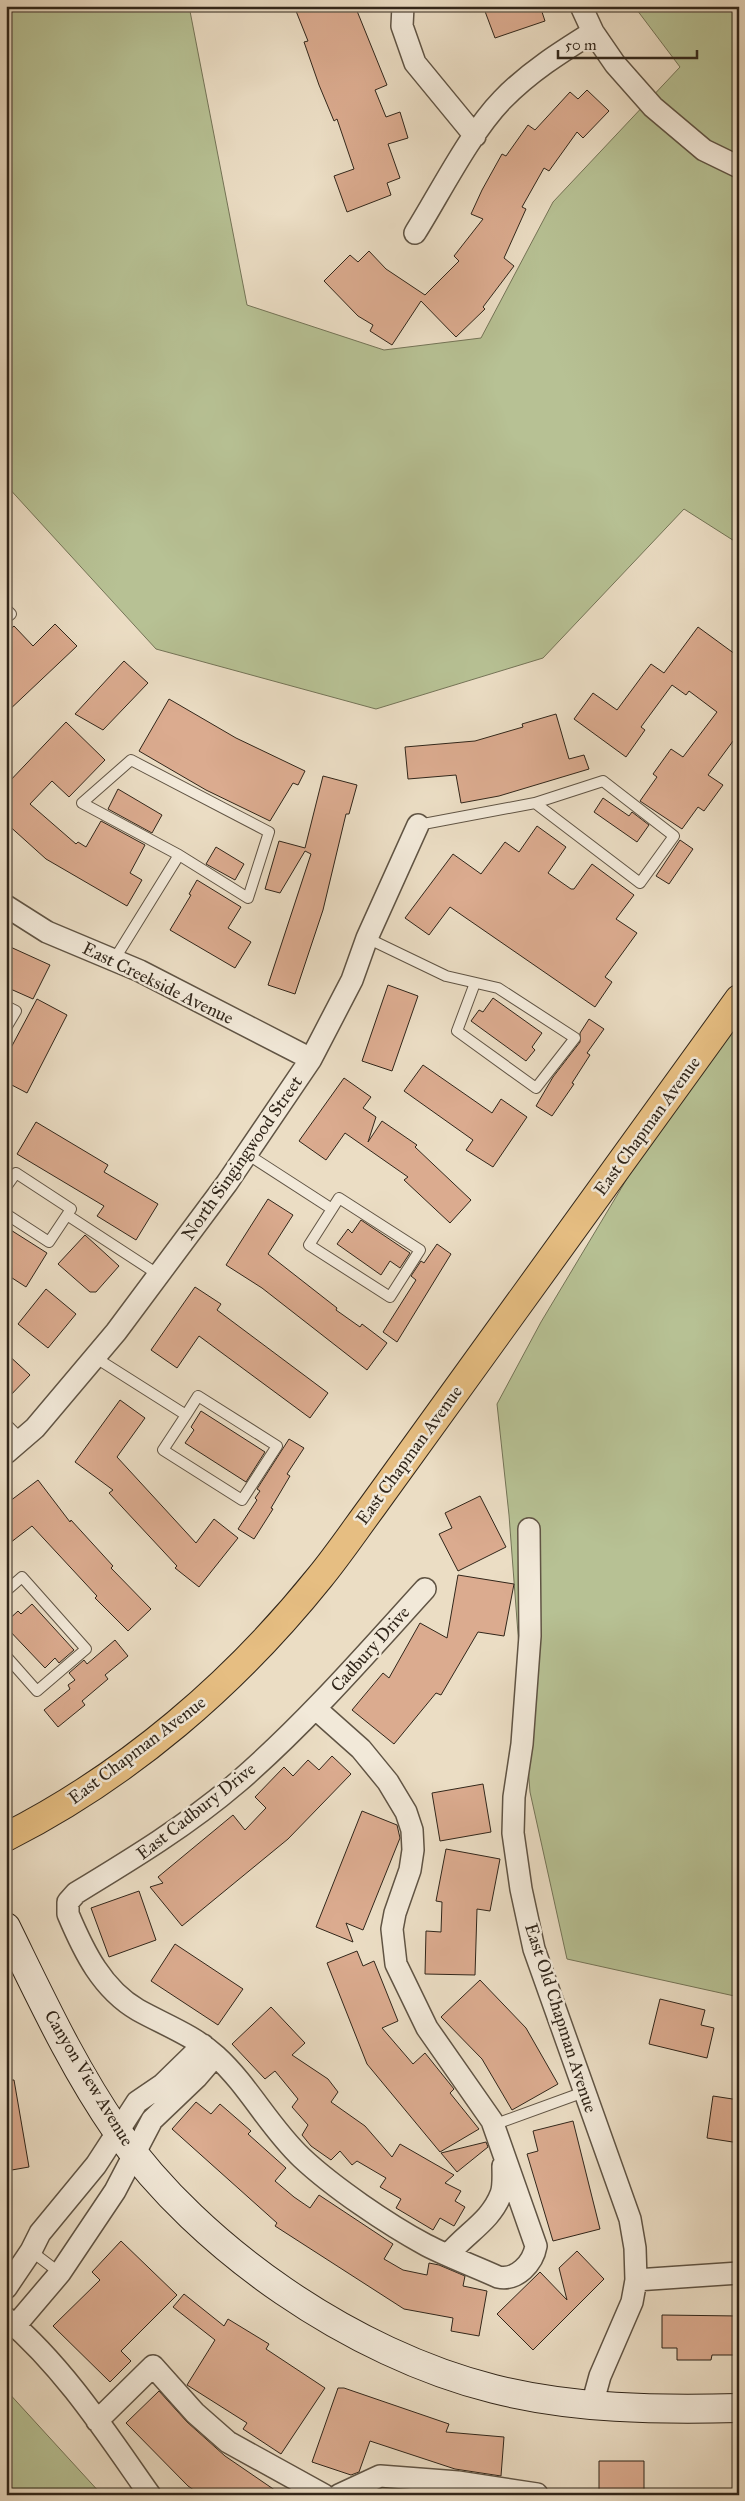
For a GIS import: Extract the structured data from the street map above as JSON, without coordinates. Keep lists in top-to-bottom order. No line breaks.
{"streets":{"main road":["East Chapman Avenue"],"street":["East Creekside Avenue","North Singingwood Street","Cadbury Drive","East Cadbury Drive","East Old Chapman Avenue","Canyon View Avenue"]},"crossings":[["East Creekside Avenue","North Singingwood Street"],["Cadbury Drive","East Cadbury Drive"],["East Old Chapman Avenue","Canyon View Avenue"]],"scale_bar":"50 m"}
